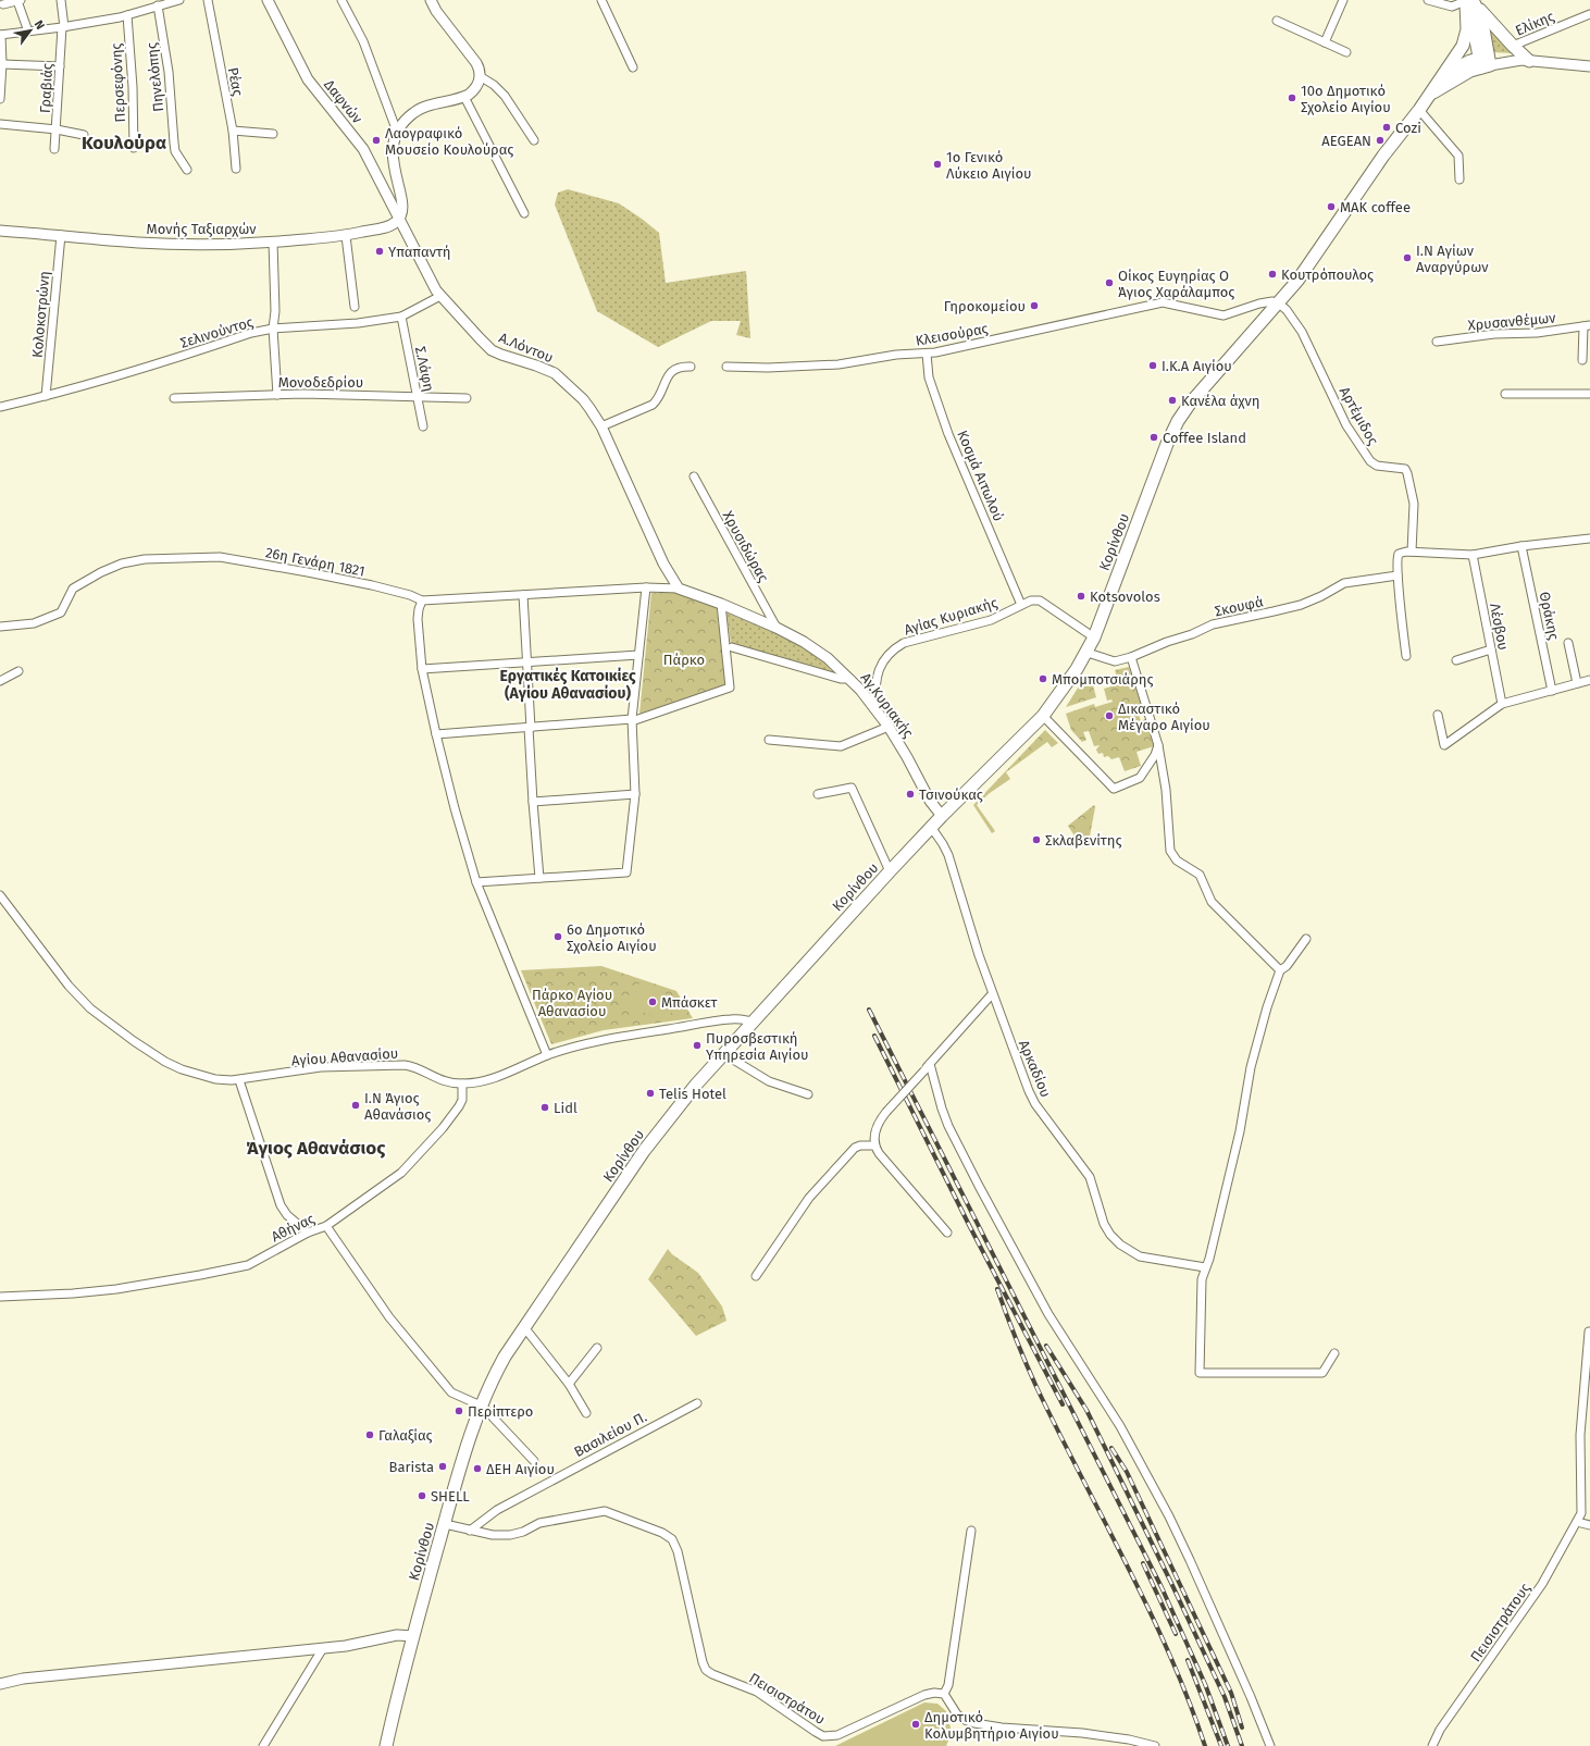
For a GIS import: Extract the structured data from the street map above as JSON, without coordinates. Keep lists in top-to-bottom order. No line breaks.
{"streets":{"main road":["Δαφνών","Μονής Ταξιαρχών","Α.Λόντου","Κορίνθου","Αγ.Κυριακής"],"street":["Ελίκης","Πηνελόπης","Ρέας","Περσεφόνης","Γραβιάς","Κολοκοτρώνη","Χρυσανθέμων","Σελινούντος","Κλεισούρας","Σ.Λάφη","Μονοδεδρίου","Αρτέμιδος","Κοσμά Αιτωλού","Χρυσιδώρας","26η Γενάρη 1821","Σκουφά","Αγίας Κυριακής","Θράκης","Λέσβου","Αγίου Αθανασίου","Αρκαδίου","Αθήνας","Βασιλείου Π.","Πεισιστράτους","Πεισιστράτου"]},"crossings":[["Δαφνών","Μονής Ταξιαρχών"],["Δαφνών","Α.Λόντου"],["Μονής Ταξιαρχών","Κολοκοτρώνη"],["Μονής Ταξιαρχών","Α.Λόντου"],["Κολοκοτρώνη","Σελινούντος"],["Σελινούντος","Α.Λόντου"],["Σελινούντος","Σ.Λάφη"],["Κλεισούρας","Αρτέμιδος"],["Κλεισούρας","Κοσμά Αιτωλού"],["Κλεισούρας","Κορίνθου"],["Α.Λόντου","26η Γενάρη 1821"],["Α.Λόντου","Αγ.Κυριακής"],["Σ.Λάφη","Μονοδεδρίου"],["Αρτέμιδος","Κορίνθου"],["Κοσμά Αιτωλού","Αγίας Κυριακής"],["Κορίνθου","Σκουφά"],["Κορίνθου","Αγίας Κυριακής"],["Κορίνθου","Αγ.Κυριακής"],["Κορίνθου","Αγίου Αθανασίου"],["Κορίνθου","Αρκαδίου"],["Κορίνθου","Πεισιστράτου"],["Χρυσιδώρας","Αγ.Κυριακής"],["26η Γενάρη 1821","Αγ.Κυριακής"],["Αγίας Κυριακής","Αγ.Κυριακής"],["Αγίου Αθανασίου","Αθήνας"],["Βασιλείου Π.","Πεισιστράτου"]],"districts":["Κουλούρα","Εργατικές Κατοικίες (Αγίου Αθανασίου)","Άγιος Αθανάσιος"],"parks":["Πάρκο","Πάρκο Αγίου Αθανασίου"],"places":["10o Δημοτικό Σχολείο Αιγίου","Cozi","Λαογραφικό Μουσείο Κουλούρας","AEGEAN","1o Γενικό Λύκειο Αιγίου","ΜΑΚ coffee","Υπαπαντή","Ι.Ν Αγίων Αναργύρων","Κουτρόπουλος","Οίκος Ευγηρίας Ο Άγιος Χαράλαμπος","Γηροκομείου","Ι.Κ.Α Αιγίου","Κανέλα άχνη","Coffee Island","Kotsovolos","Μπομποτσιάρης","Δικαστικό Μέγαρο Αιγίου","Τσινούκας","Σκλαβενίτης","6ο Δημοτικό Σχολείο Αιγίου","Μπάσκετ","Πυροσβεστική Υπηρεσία Αιγίου","Telis Hotel","Ι.Ν Άγιος Αθανάσιος","Lidl","Περίπτερο","Γαλαξίας","Barista","ΔΕΗ Αιγίου","SHELL","Δημοτικό Κολυμβητήριο Αιγίου"],"north":"top right"}
